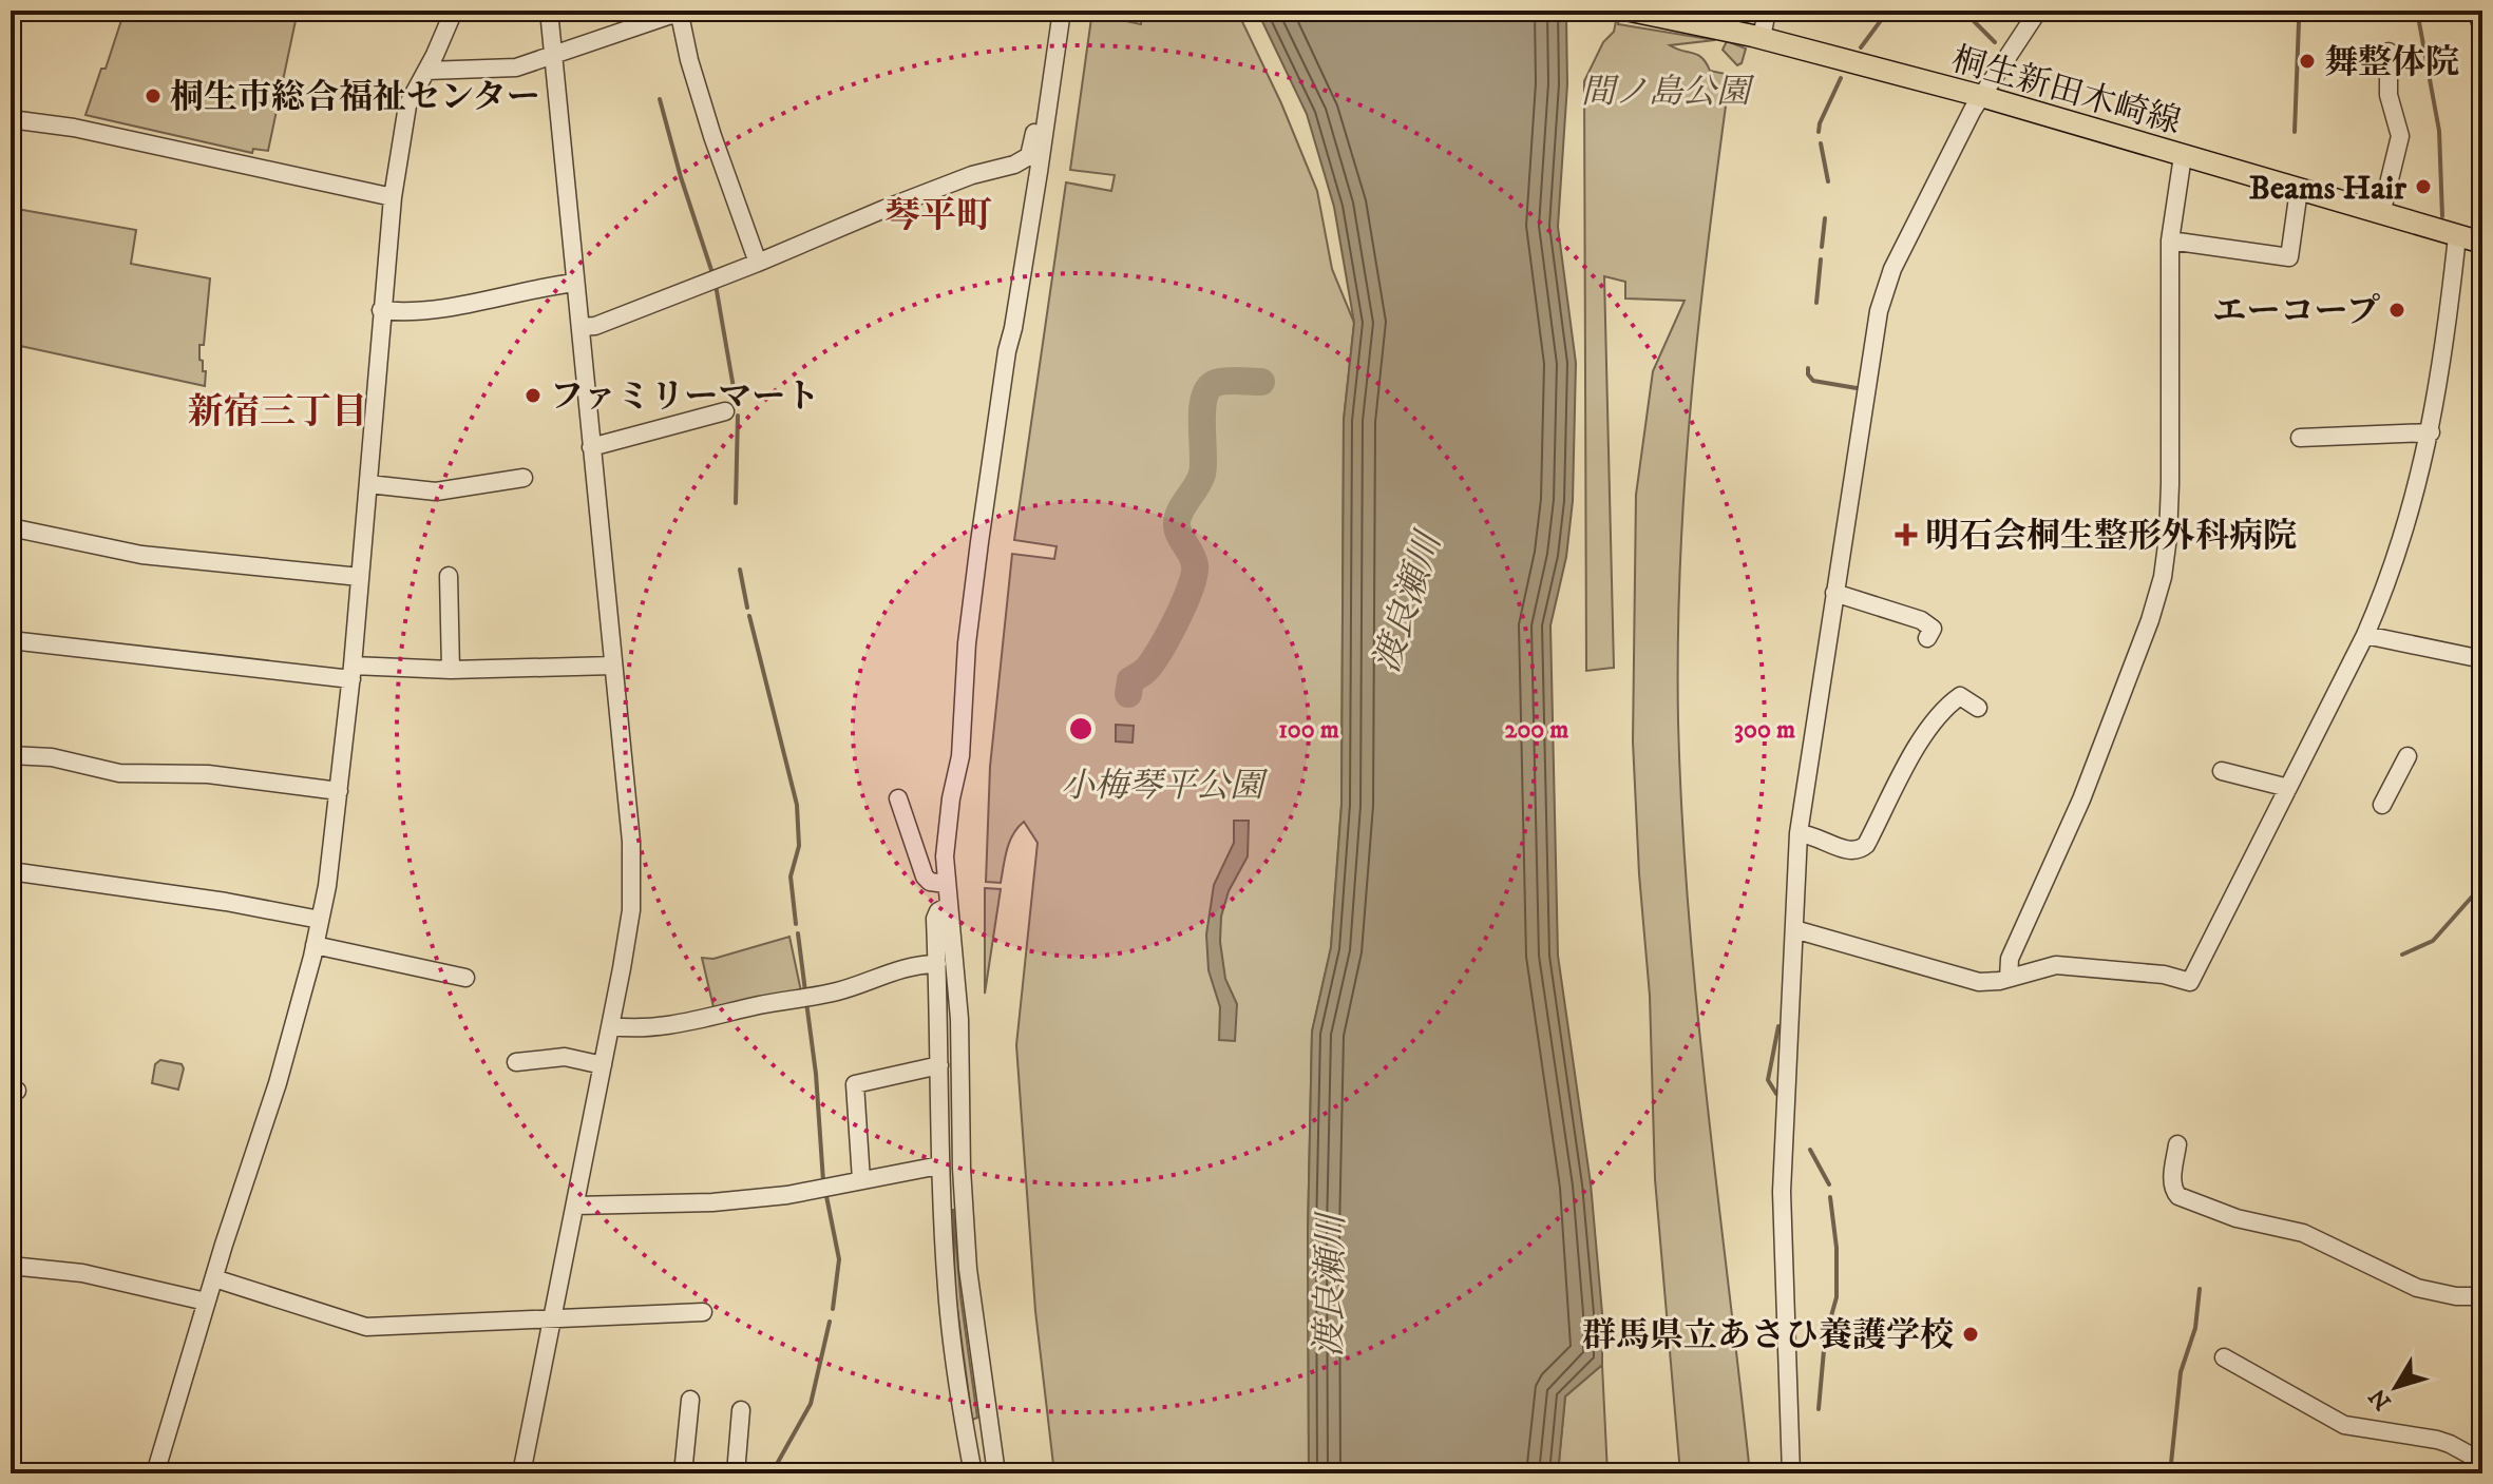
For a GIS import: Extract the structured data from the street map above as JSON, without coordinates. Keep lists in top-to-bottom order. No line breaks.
{"streets":{"main road":["桐生新田木崎線"]},"districts":["琴平町","新宿三丁目"],"water":["渡良瀬川"],"parks":["間ノ島公園","小梅琴平公園"],"places":{"other":["舞整体院","桐生市総合福祉センター","Beams Hair","エーコープ","ファミリーマート","群馬県立あさひ養護学校"],"health":["明石会桐生整形外科病院"]},"north":"bottom left","rings":["100 m","200 m","300 m"]}
